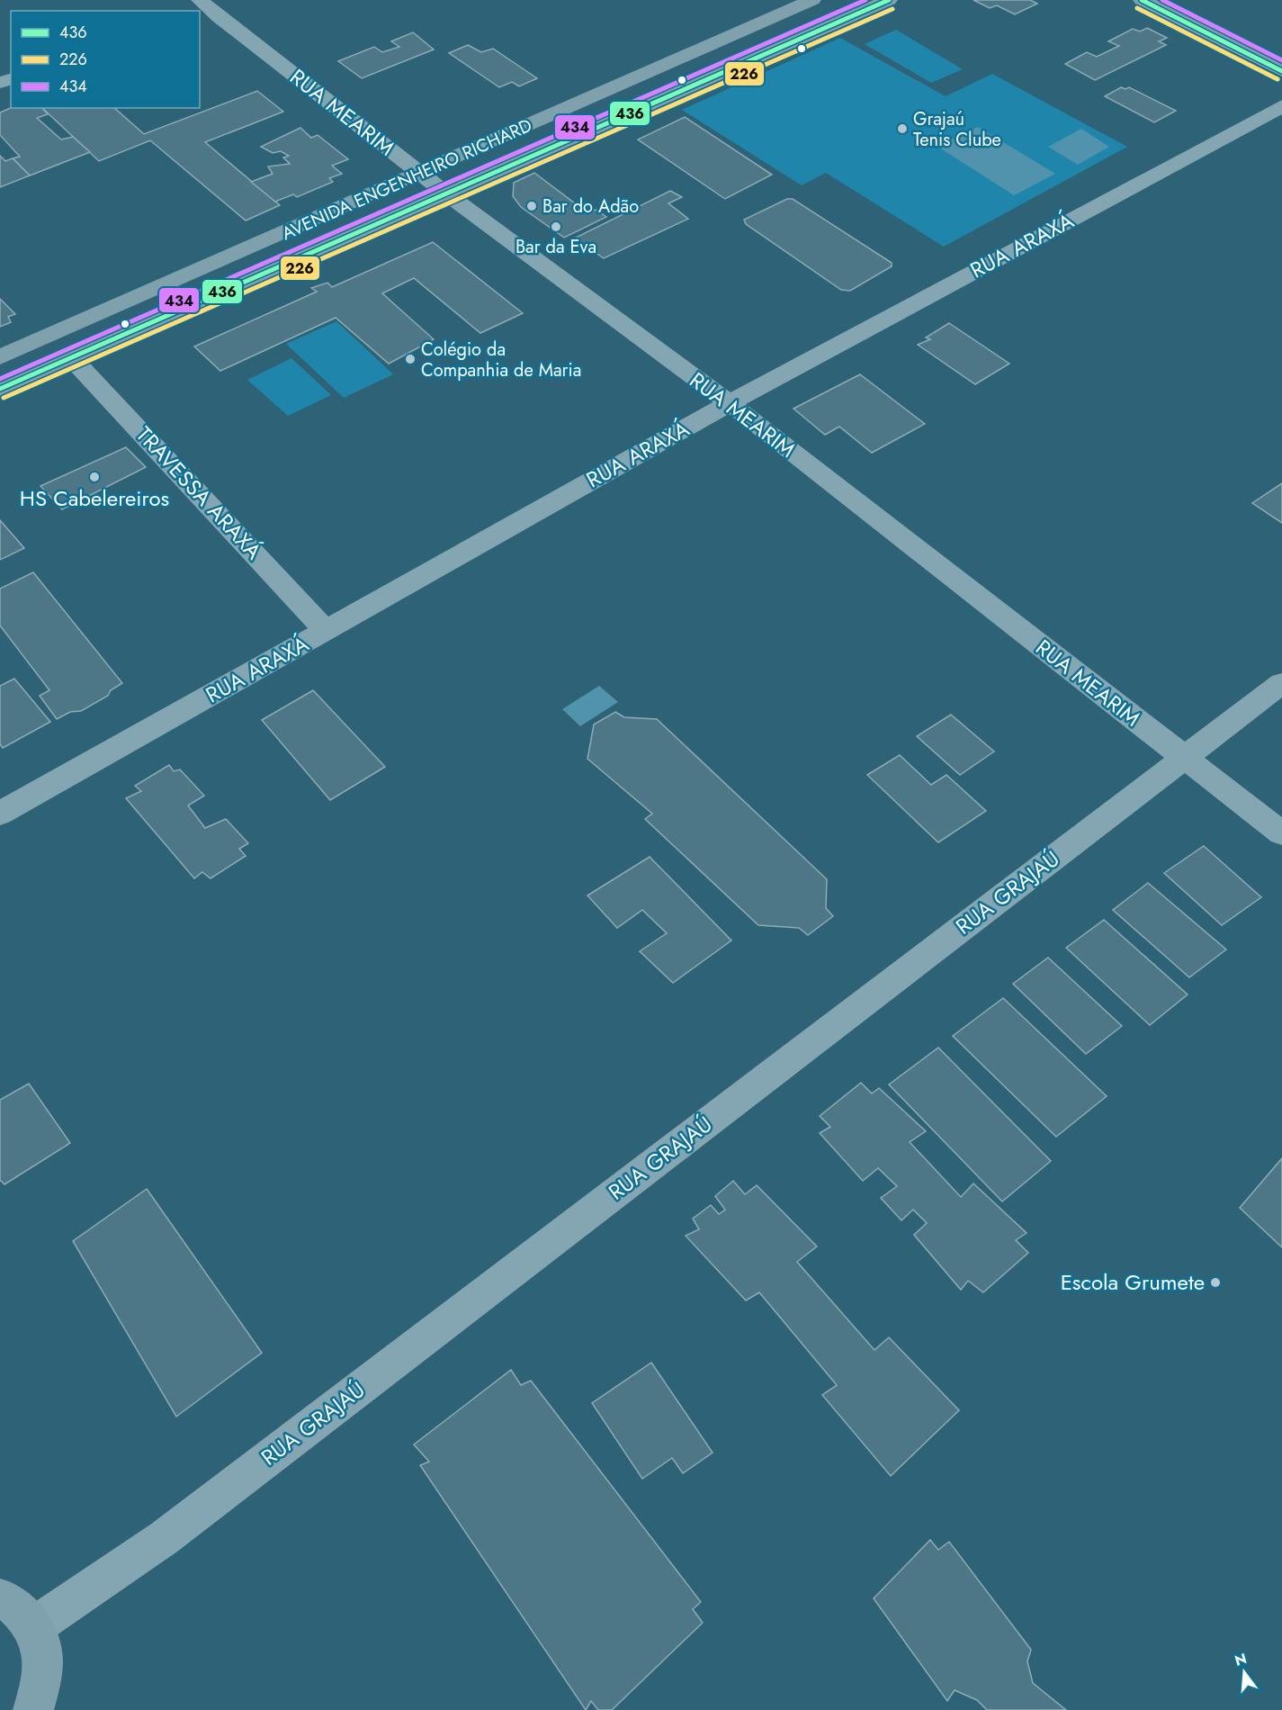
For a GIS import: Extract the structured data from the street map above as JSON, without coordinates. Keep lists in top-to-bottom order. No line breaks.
{"streets":{"street":["RUA MEARIM","AVENIDA ENGENHEIRO RICHARD","RUA ARAXÁ","TRAVESSA ARAXÁ","RUA GRAJAÚ"]},"crossings":[["RUA MEARIM","AVENIDA ENGENHEIRO RICHARD"],["RUA MEARIM","RUA ARAXÁ"],["RUA MEARIM","RUA GRAJAÚ"],["AVENIDA ENGENHEIRO RICHARD","TRAVESSA ARAXÁ"],["RUA ARAXÁ","TRAVESSA ARAXÁ"]],"places":["Grajaú Tenis Clube","Bar do Adão","Bar da Eva","Colégio da Companhia de Maria","HS Cabelereiros","Escola Grumete"],"lines":["transit line 436","transit line 434","transit line 226"],"legend":["436","226","434"],"north":"top"}
